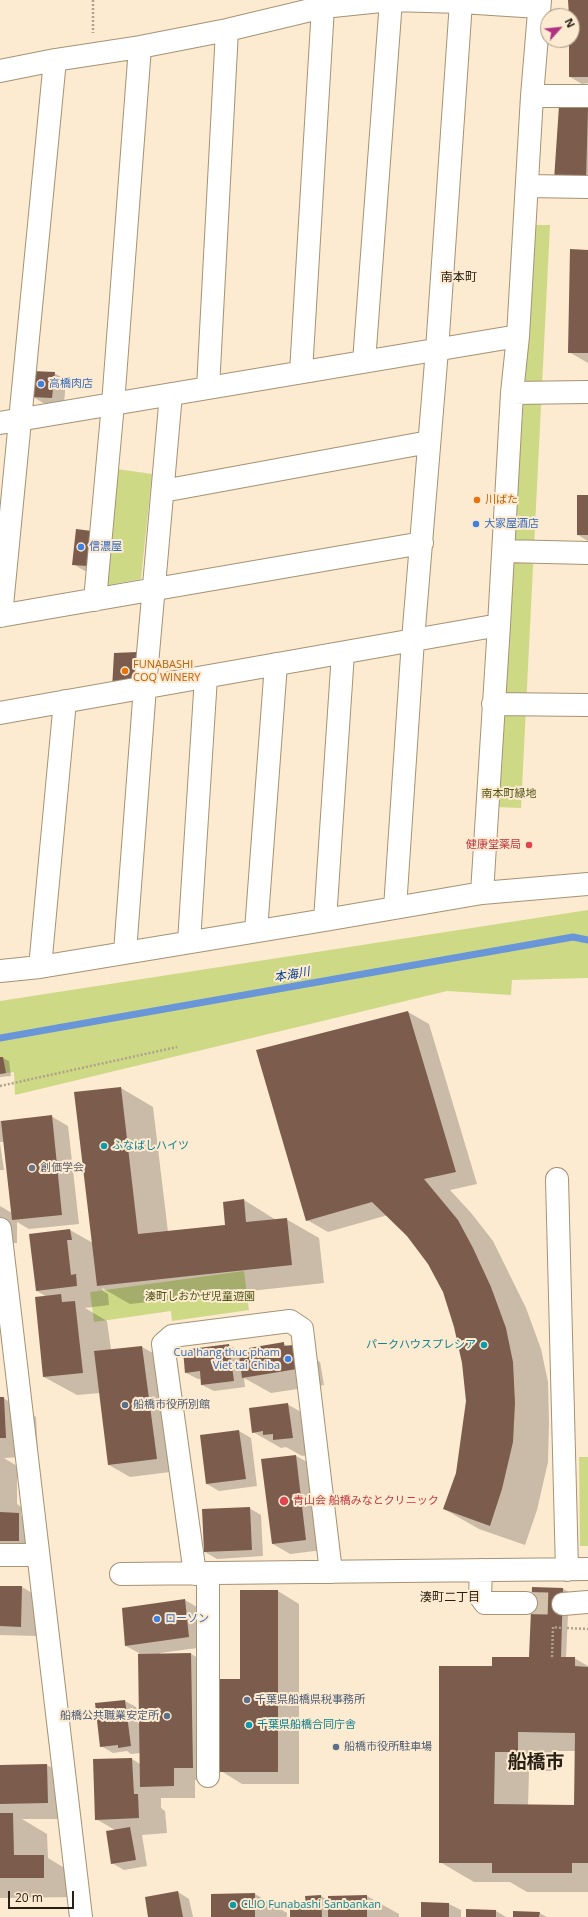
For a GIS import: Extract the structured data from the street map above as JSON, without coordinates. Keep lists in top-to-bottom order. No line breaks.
{"districts":["南本町","湊町二丁目","船橋市"],"water":["本海川"],"parks":["南本町緑地","湊町しおかぜ児童遊園"],"places":["高橋肉店","川ばた","大家屋酒店","信濃屋","FUNABASHI COQ WINERY","健康堂薬局","ふなばしハイツ","創価学会","パークハウスプレシア","Cua hang thuc pham Viet tai Chiba","船橋市役所別館","青山会 船橋みなとクリニック","ローソン","千葉県船橋県税事務所","船橋公共職業安定所","千葉県船橋合同庁舎","船橋市役所駐車場","CLIO Funabashi Sanbankan"],"scale_bar":"20 m","north":"top right"}
